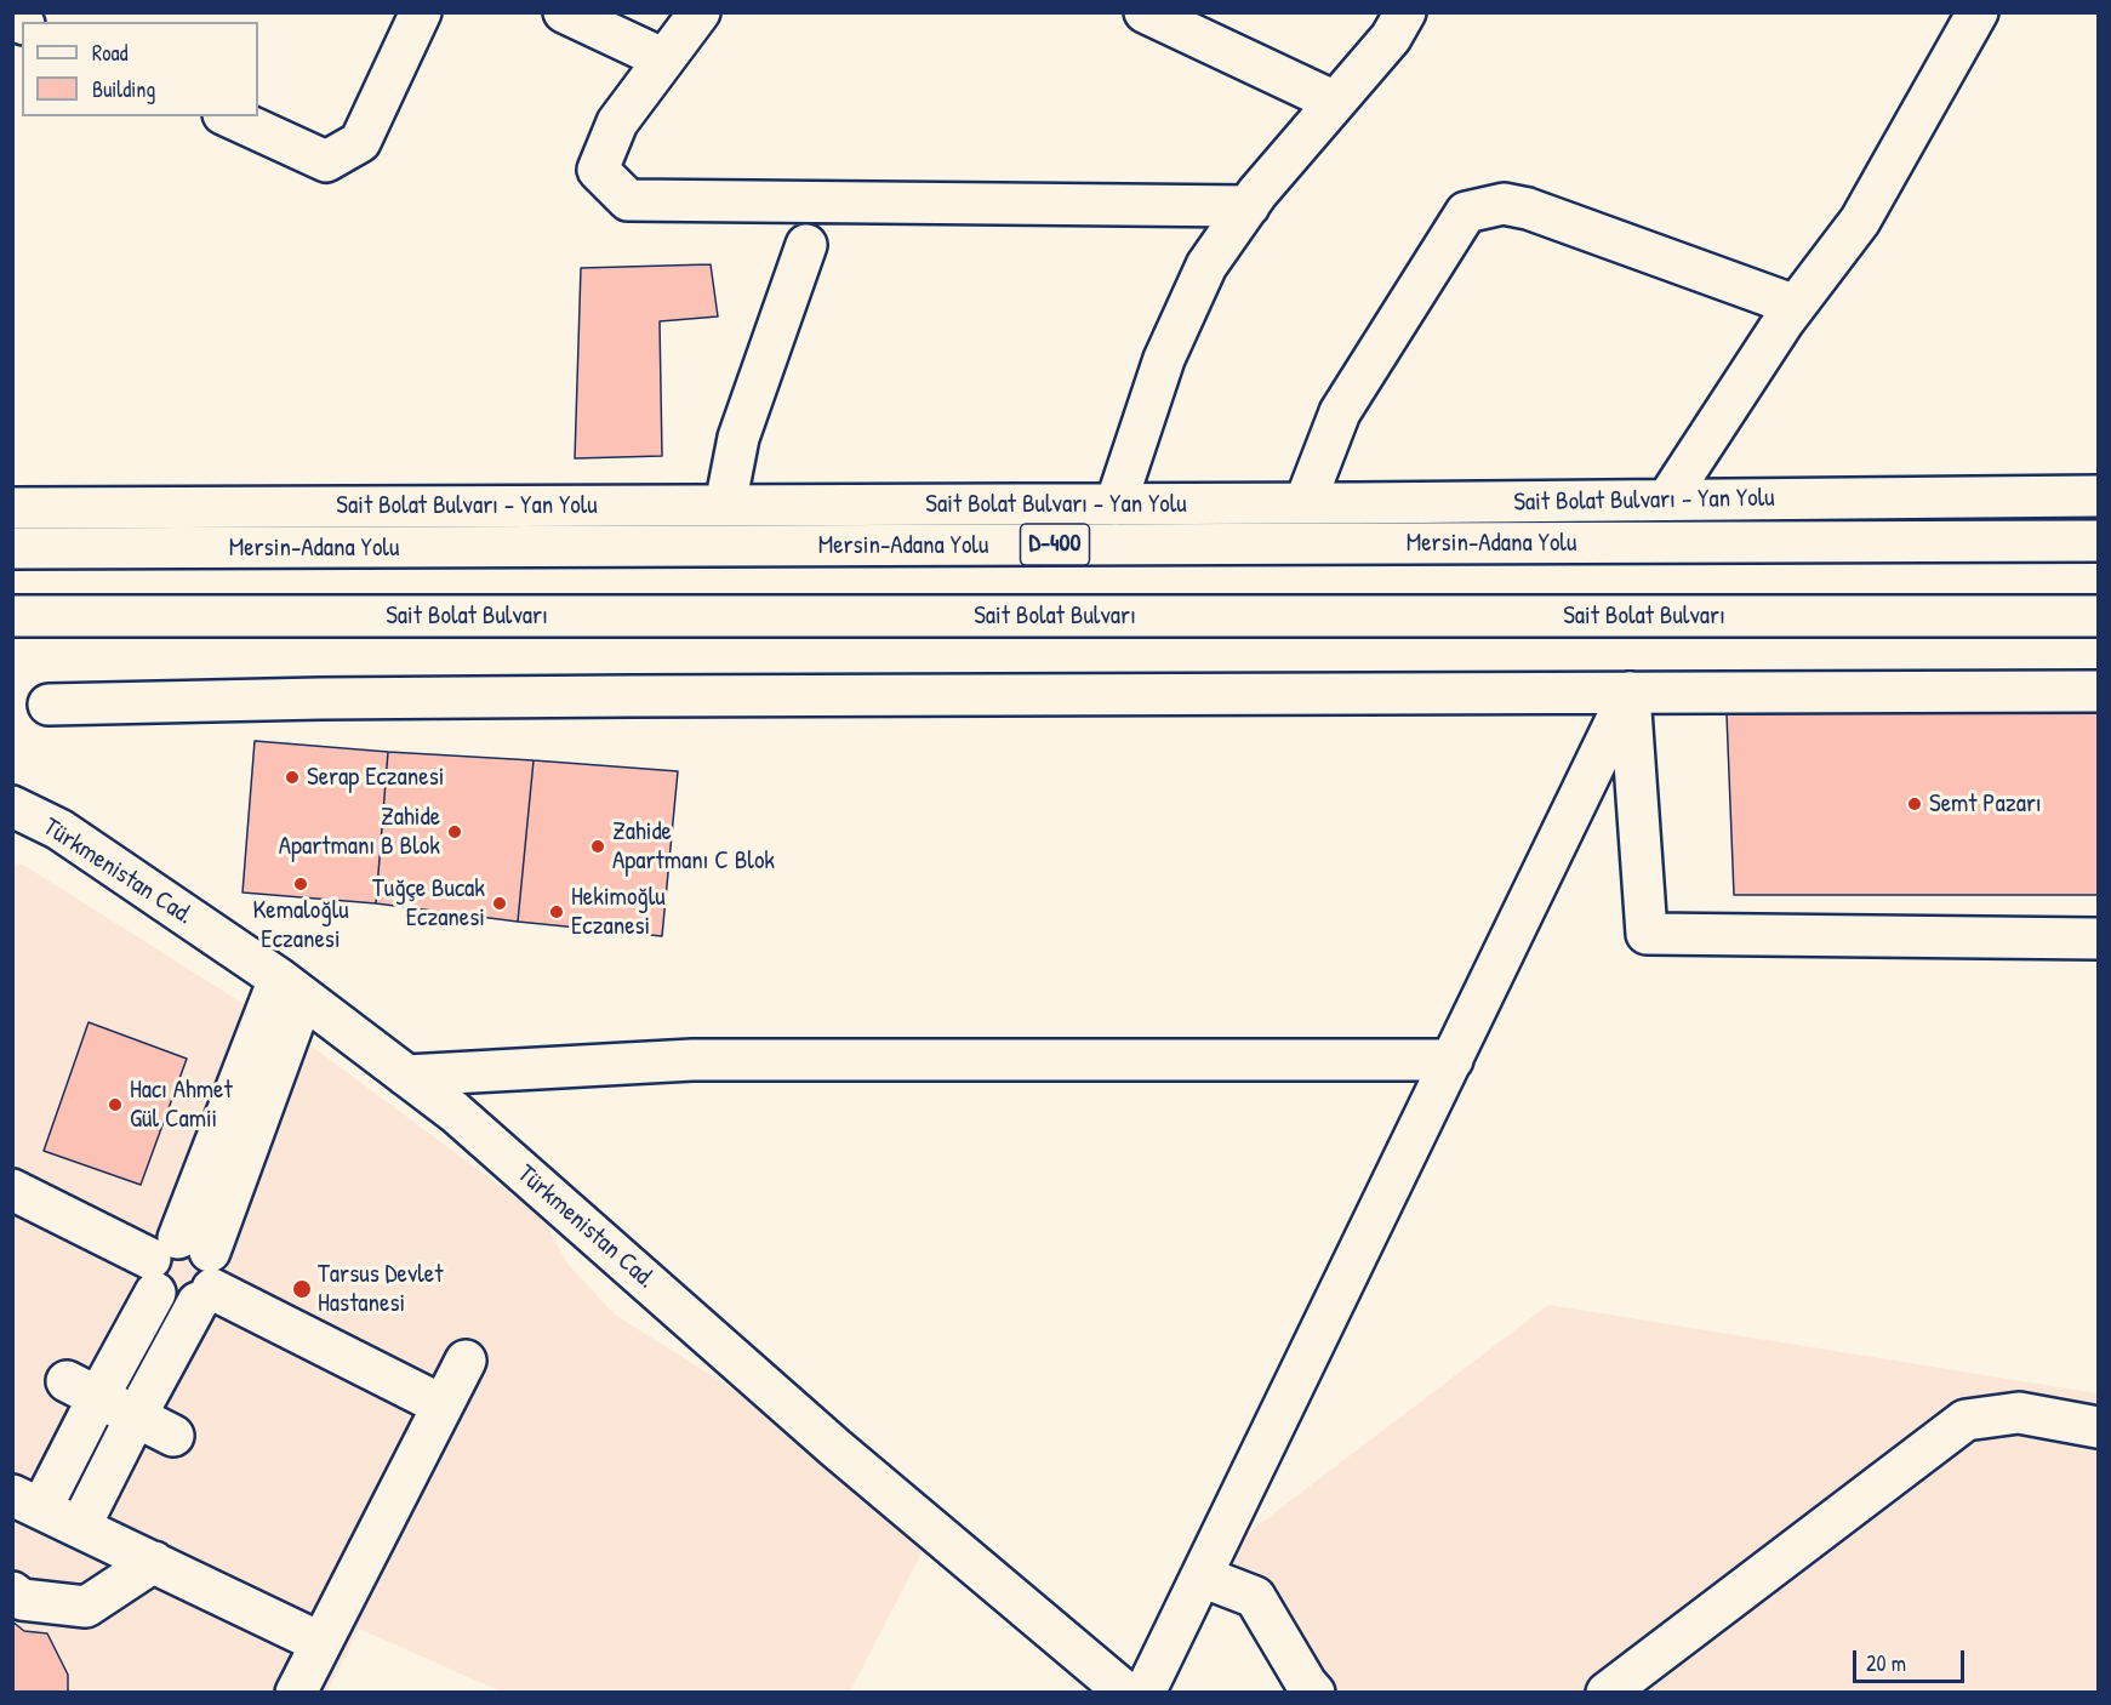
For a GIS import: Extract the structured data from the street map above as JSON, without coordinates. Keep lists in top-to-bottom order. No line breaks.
{"streets":{"main road":["Sait Bolat Bulvarı - Yan Yolu","Mersin-Adana Yolu","D-400","Sait Bolat Bulvarı","Türkmenistan Cad."]},"places":["Serap Eczanesi","Semt Pazarı","Zahide Apartmanı B Blok","Zahide Apartmanı C Blok","Kemaloğlu Eczanesi","Tuğçe Bucak Eczanesi","Hekimoğlu Eczanesi","Hacı Ahmet Gül Camii","Tarsus Devlet Hastanesi"],"legend":["Road","Building"],"scale_bar":"20 m"}
